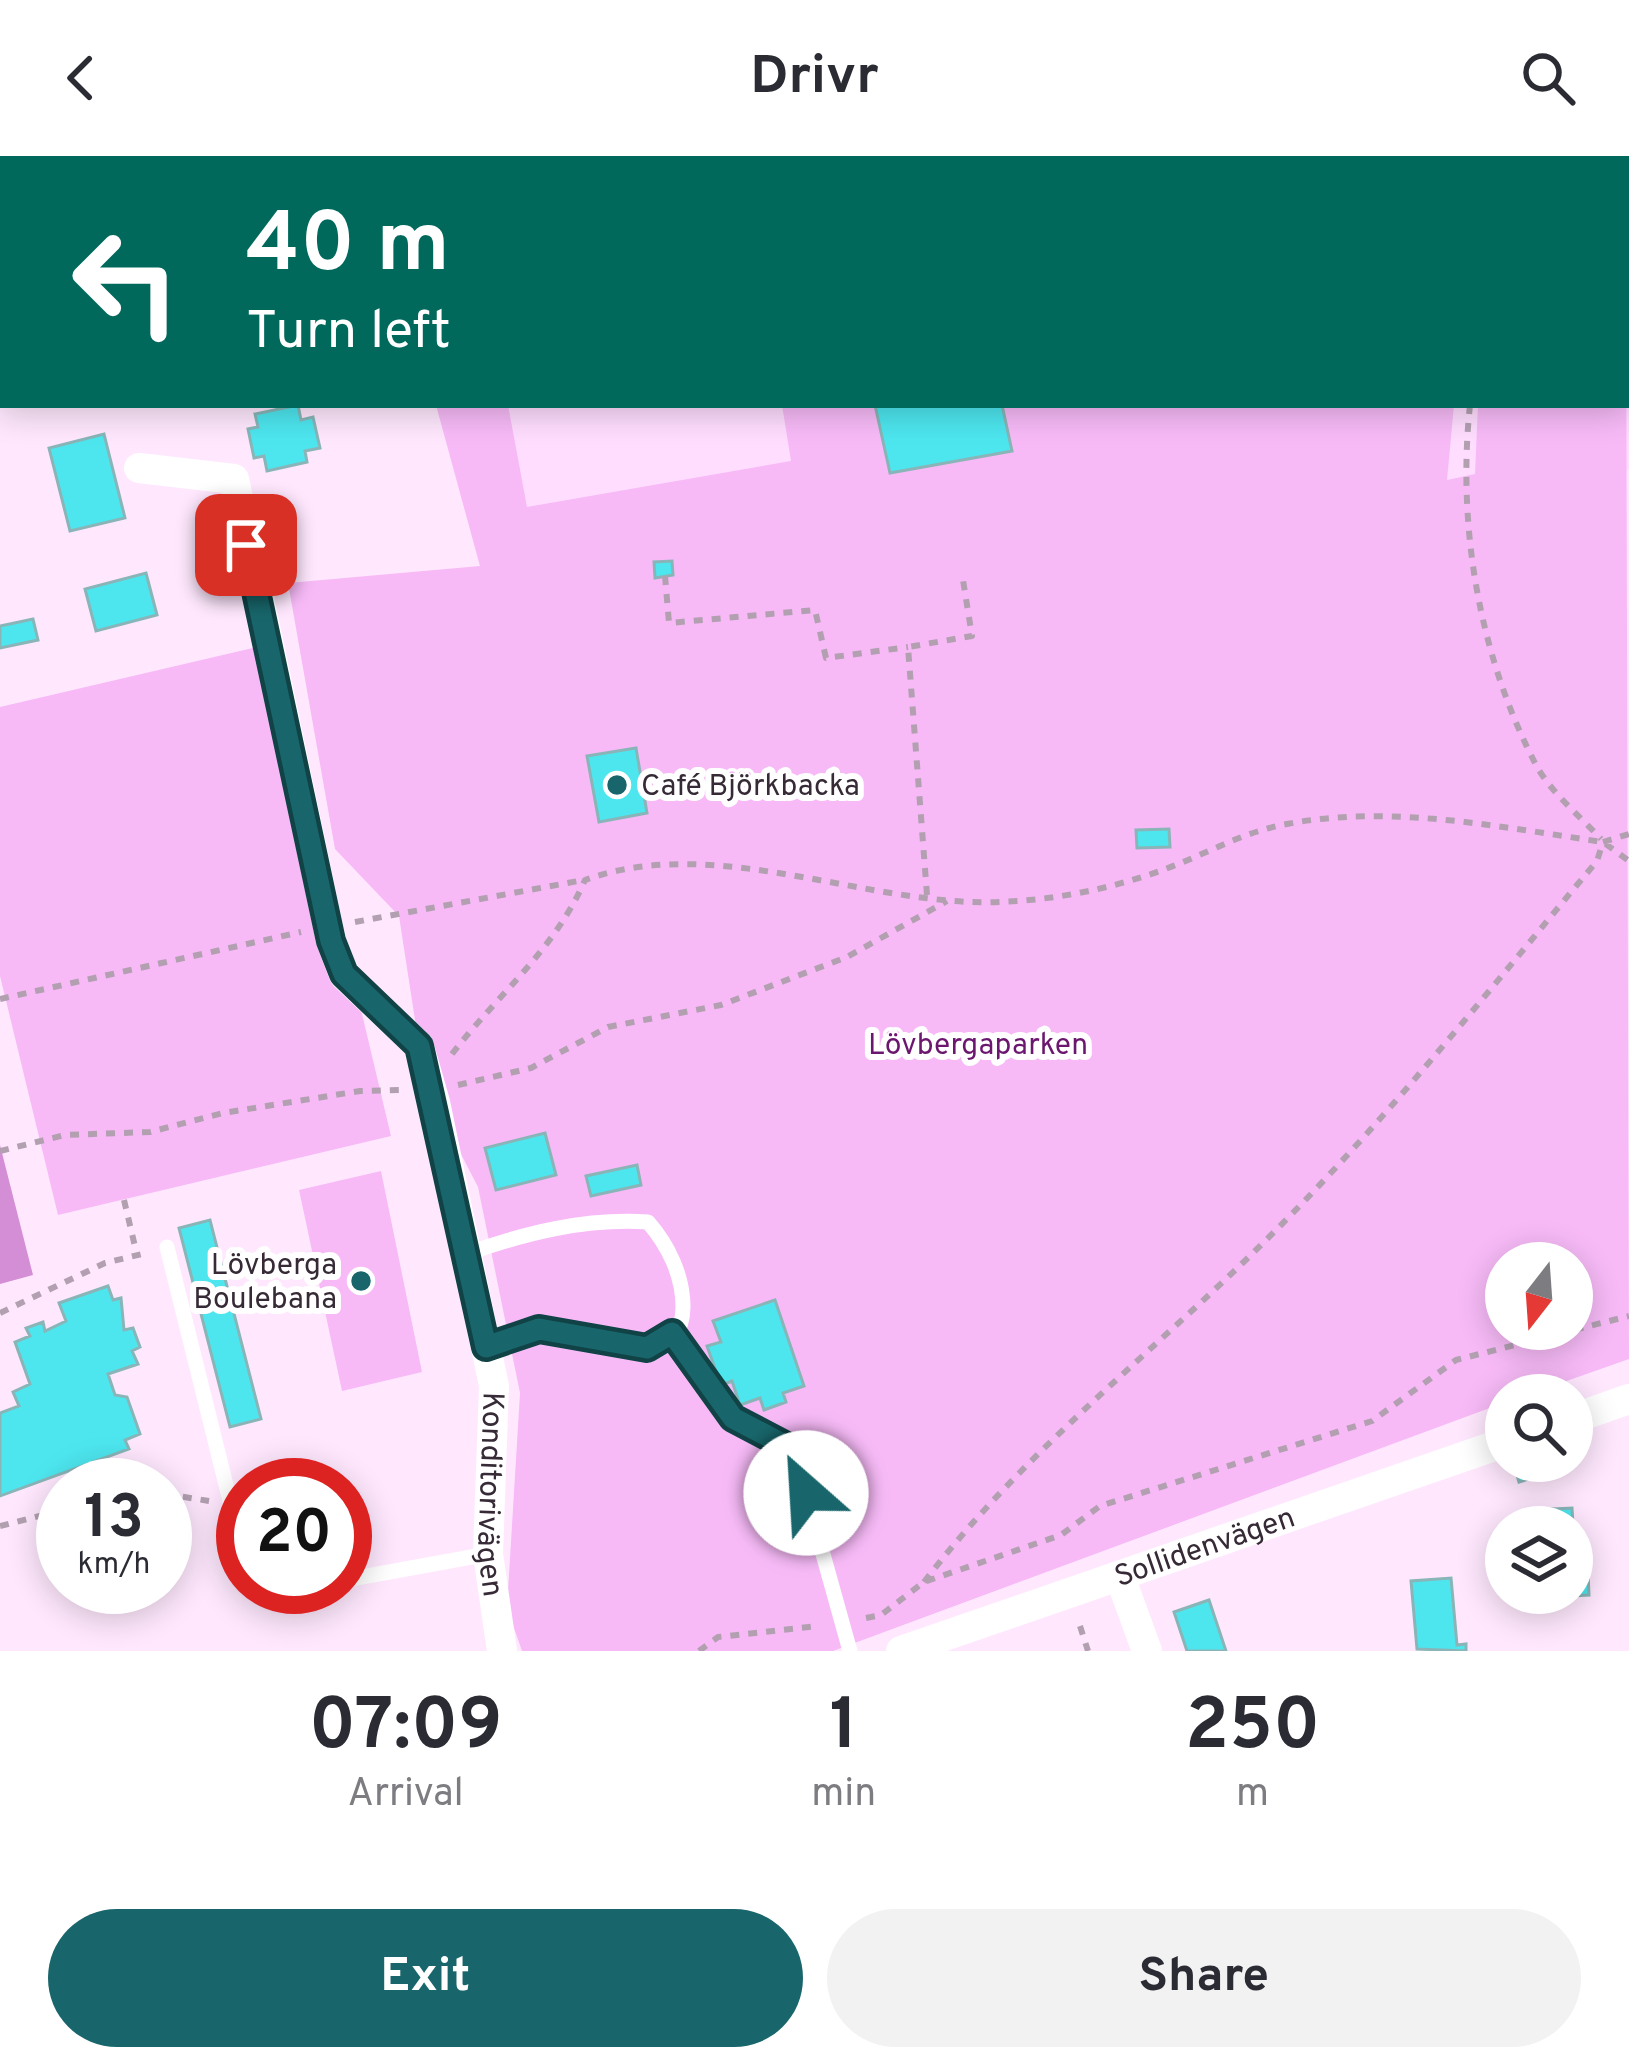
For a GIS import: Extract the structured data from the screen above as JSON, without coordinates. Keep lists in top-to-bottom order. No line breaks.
{"streets":{"street":["Konditorivägen","Sollidenvägen"]},"parks":["Lövbergaparken"],"places":["Café Björkbacka","Lövberga Boulebana"],"north":"bottom","page":{"header":"Drivr","turn":["40 m","Turn left"],"speed":"13 km/h","limit":"20","eta":["07:09","Arrival","1","min","250","m"],"buttons":["Exit","Share"]}}
